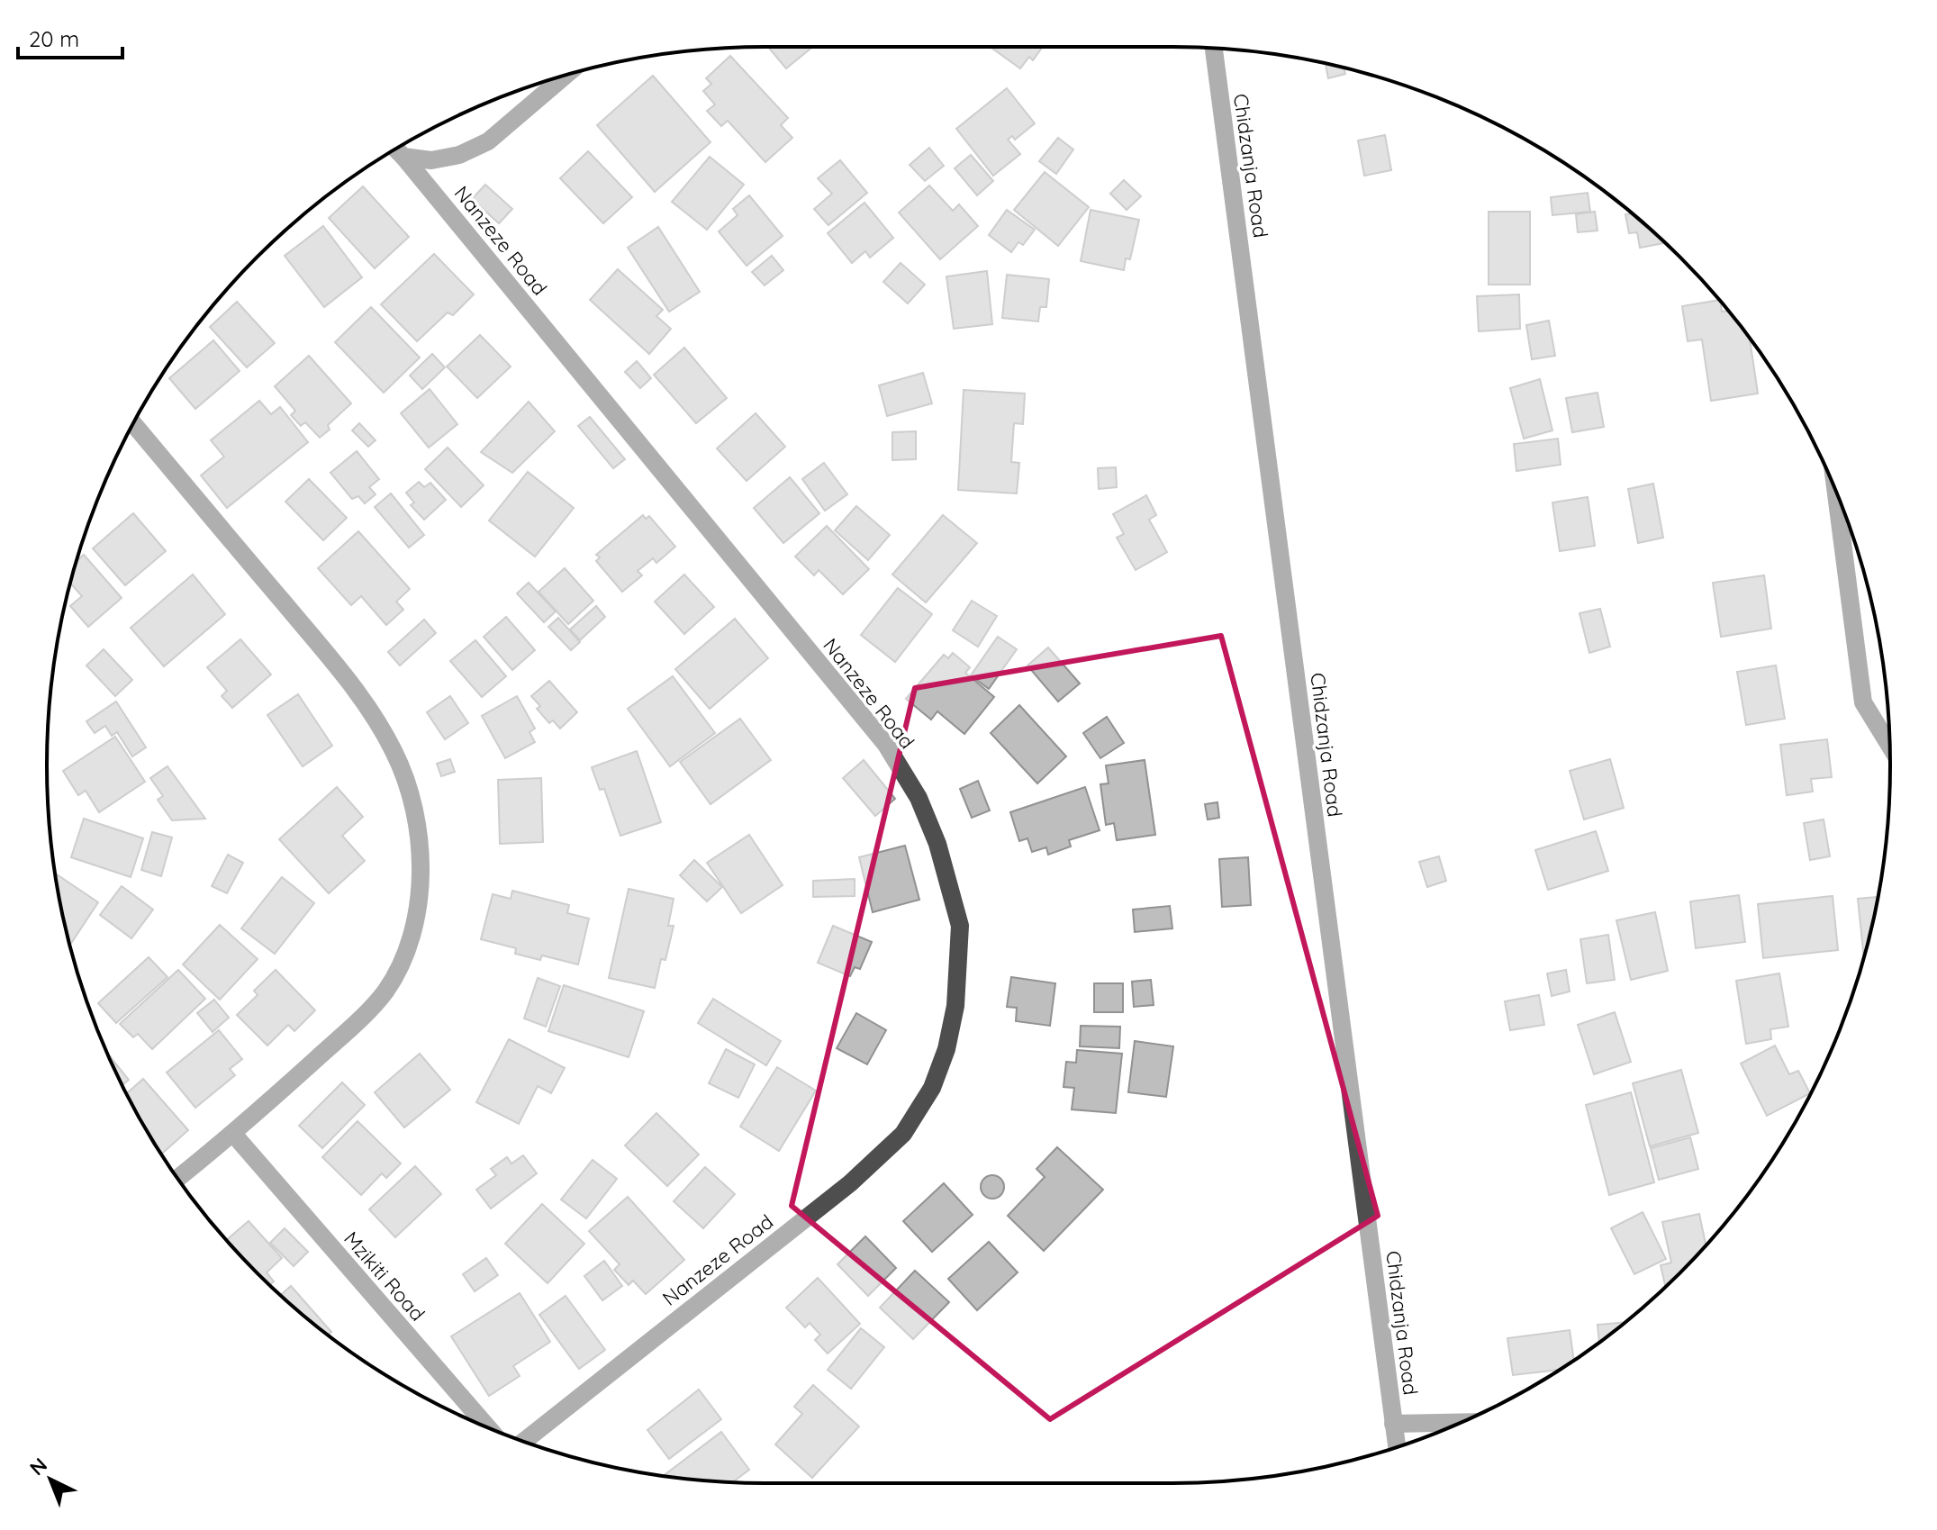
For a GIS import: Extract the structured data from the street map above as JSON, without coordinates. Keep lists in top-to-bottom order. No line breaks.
{"streets":{"street":["Chidzanja Road","Nanzeze Road","Mzikiti Road"]},"scale_bar":"20 m","north":"top left"}
